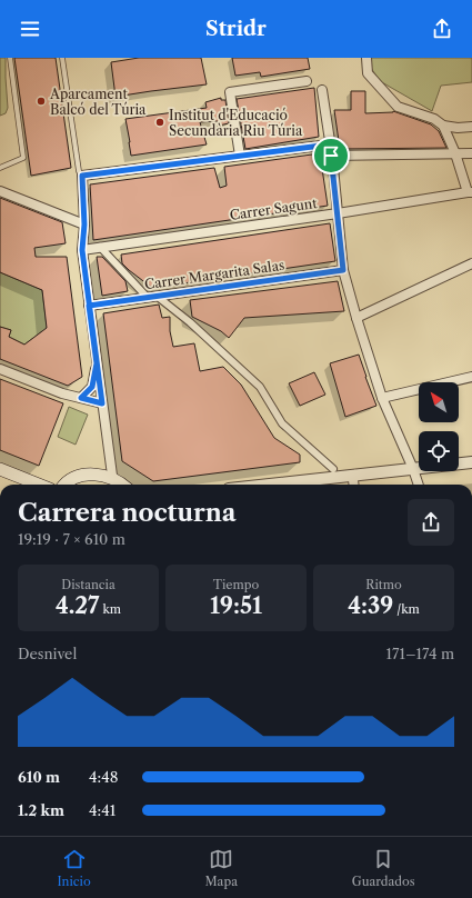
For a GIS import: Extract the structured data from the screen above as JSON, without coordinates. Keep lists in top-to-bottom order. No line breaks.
{"streets":{"street":["Carrer Sagunt","Carrer Margarita Salas"]},"places":["Aparcament Balcó del Túria","Institut d'Educació Secundària Riu Túria"],"north":"top left","page":{"header":"Stridr","heading":["Carrera nocturna","19:19 · 7 × 610 m"],"stats":[["Distancia","4.27 km"],["Tiempo","19:51"],["Ritmo","4:39 /km"]],"chart":["Desnivel","171–174 m"],"list":[{"name":"610 m","note":"4:48"},{"name":"1.2 km","note":"4:41"}],"tabs":["Inicio","Mapa","Guardados"]}}
